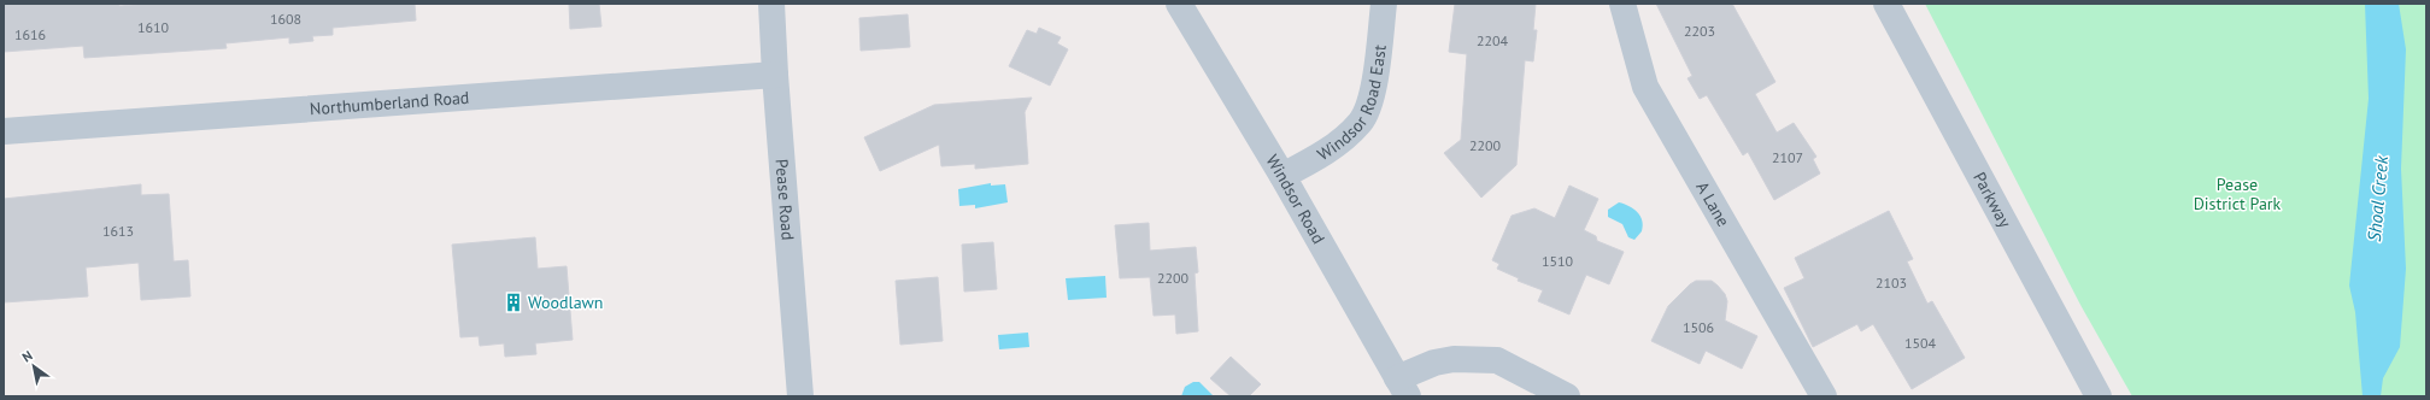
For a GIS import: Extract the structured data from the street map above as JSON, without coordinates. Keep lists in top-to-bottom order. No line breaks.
{"streets":{"street":["Windsor Road East","Northumberland Road","Windsor Road","Pease Road","Parkway","A Lane"]},"crossings":[["Windsor Road East","Windsor Road"],["Northumberland Road","Pease Road"]],"water":["Shoal Creek"],"parks":["Pease District Park"],"places":{"building":["Woodlawn"]},"house_numbers":["1608","1610","2203","1616","2204","2200","2107","1613","1510","2200","2103","1506","1504"],"north":"top left"}
